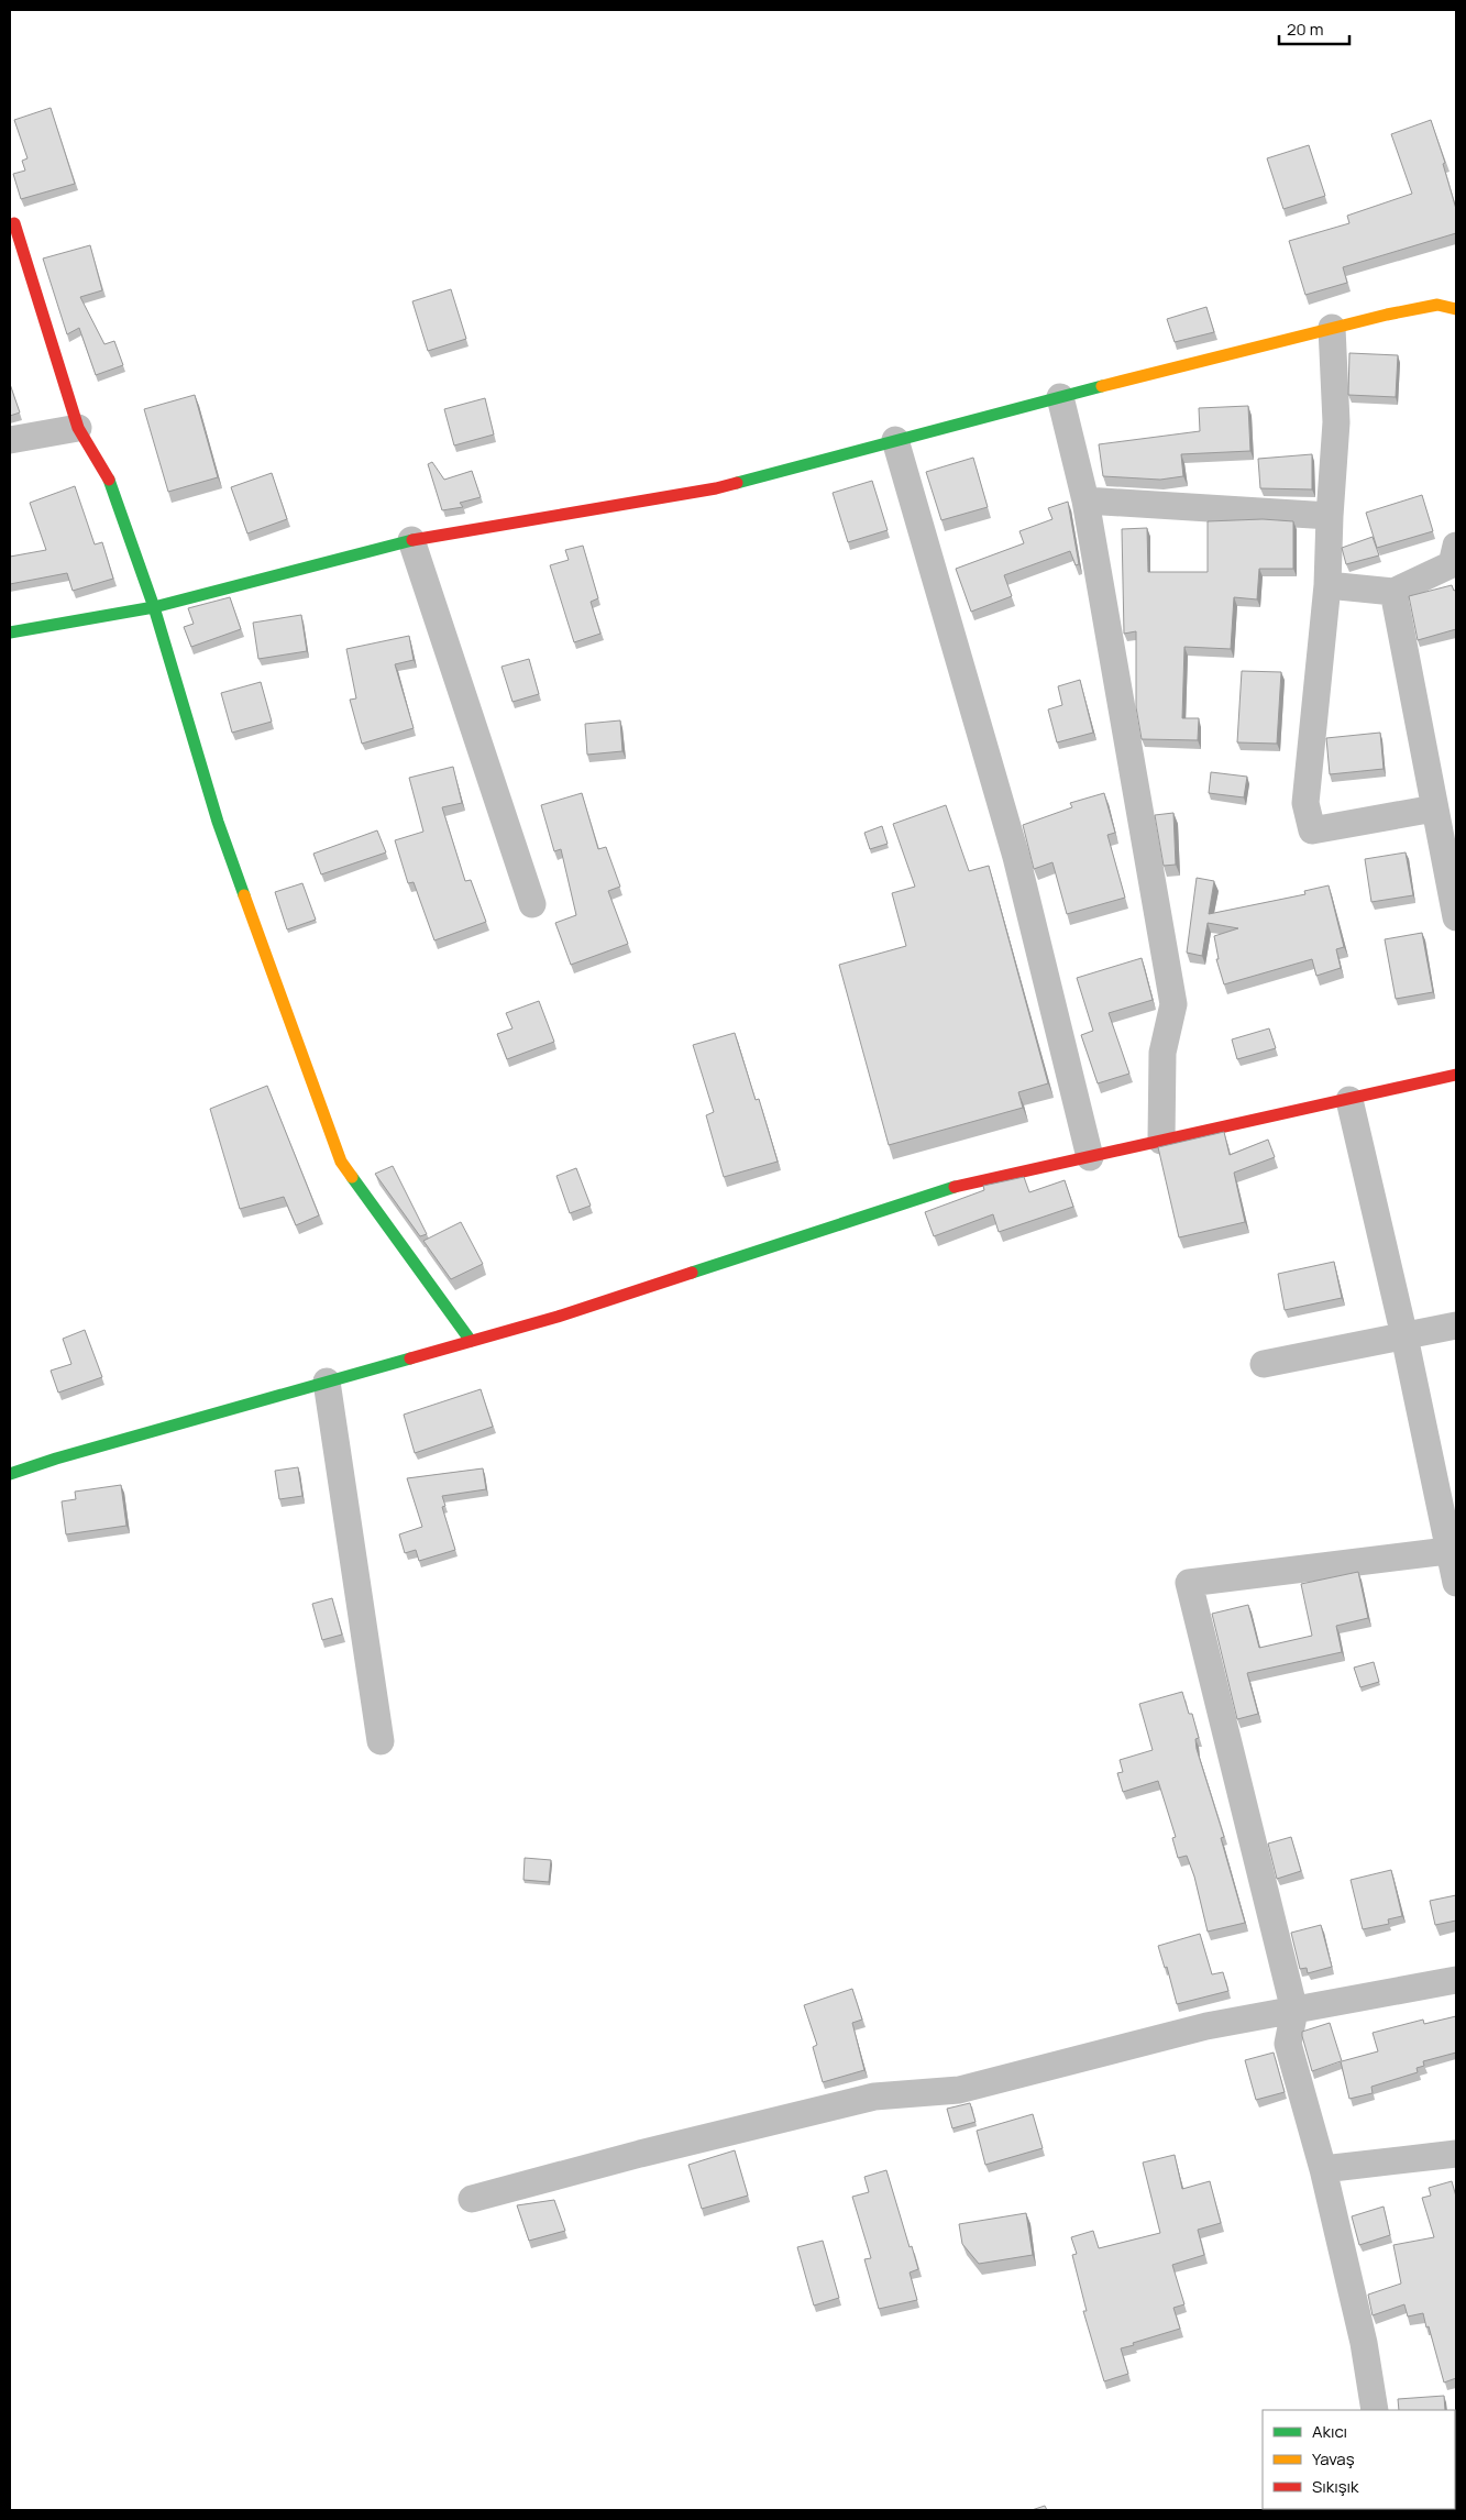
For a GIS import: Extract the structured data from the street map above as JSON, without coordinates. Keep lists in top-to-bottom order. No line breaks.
{"legend":["Akıcı","Yavaş","Sıkışık"],"scale_bar":"20 m"}
